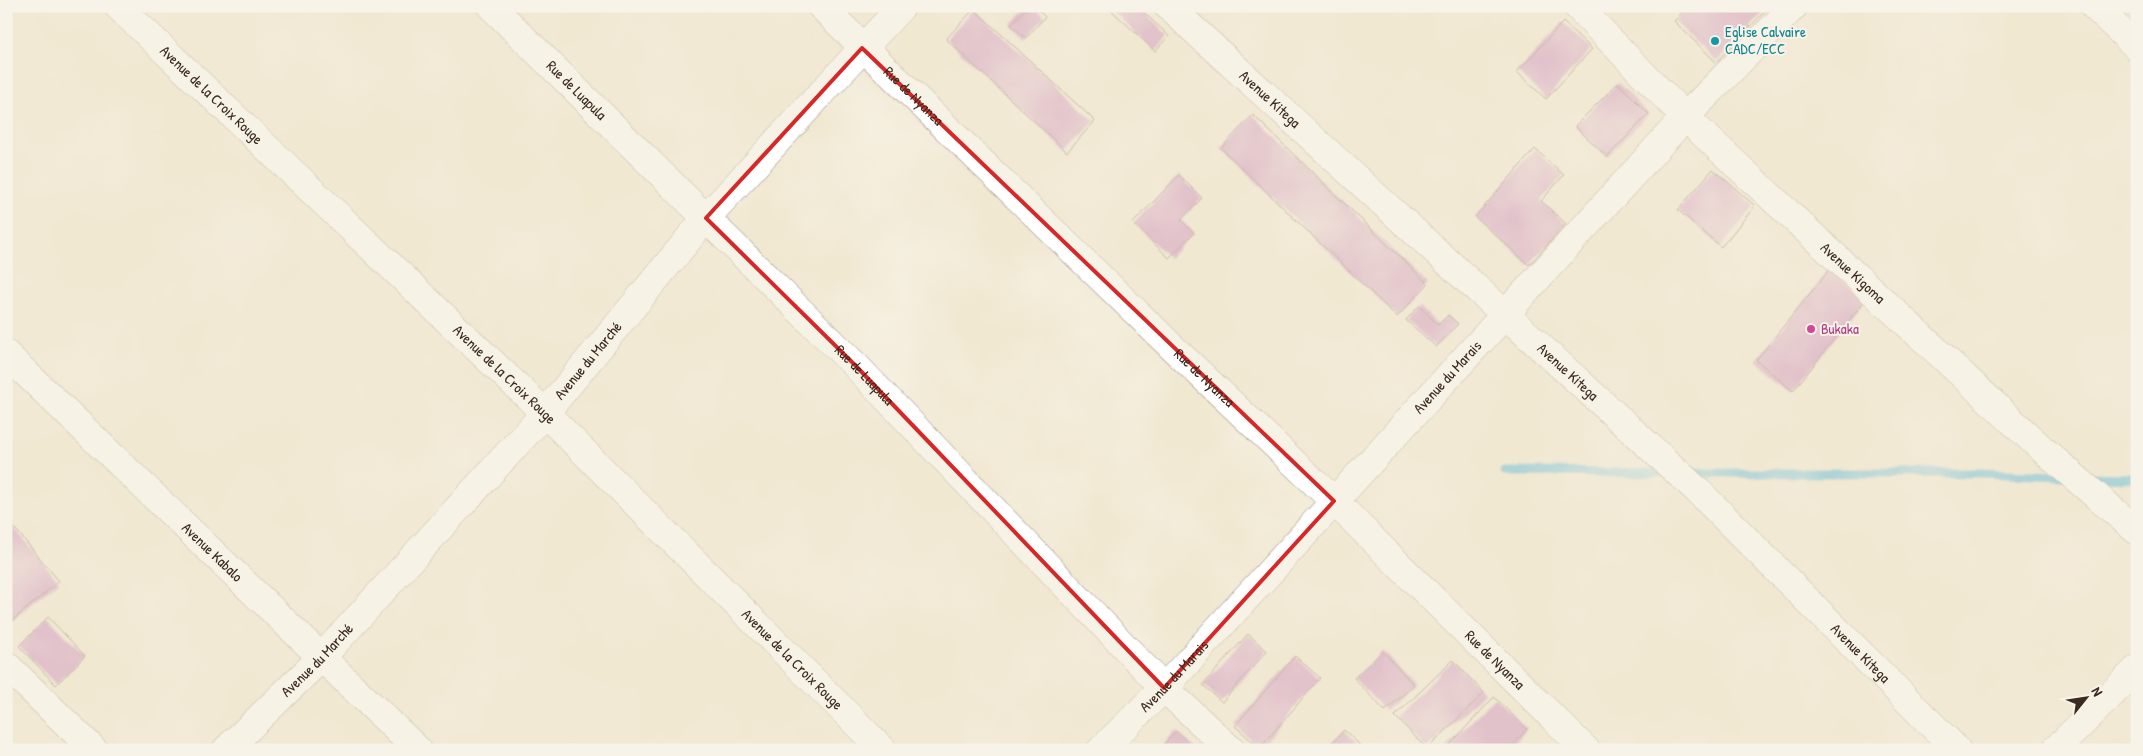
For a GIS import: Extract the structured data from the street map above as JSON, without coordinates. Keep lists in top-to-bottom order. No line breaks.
{"streets":{"street":["Rue de Luapula","Avenue de la Croix Rouge","Rue de Nyanza","Avenue Kitega","Avenue Kigoma","Avenue du Marché","Avenue du Marais","Avenue Kabalo"]},"crossings":[["Rue de Luapula","Avenue du Marché"],["Rue de Luapula","Avenue du Marais"],["Avenue de la Croix Rouge","Avenue du Marché"],["Rue de Nyanza","Avenue du Marché"],["Rue de Nyanza","Avenue du Marais"],["Avenue Kitega","Avenue du Marais"],["Avenue Kigoma","Avenue du Marais"],["Avenue du Marché","Avenue Kabalo"]],"places":["Eglise Calvaire CADC/ECC","Bukaka"],"north":"top right"}
